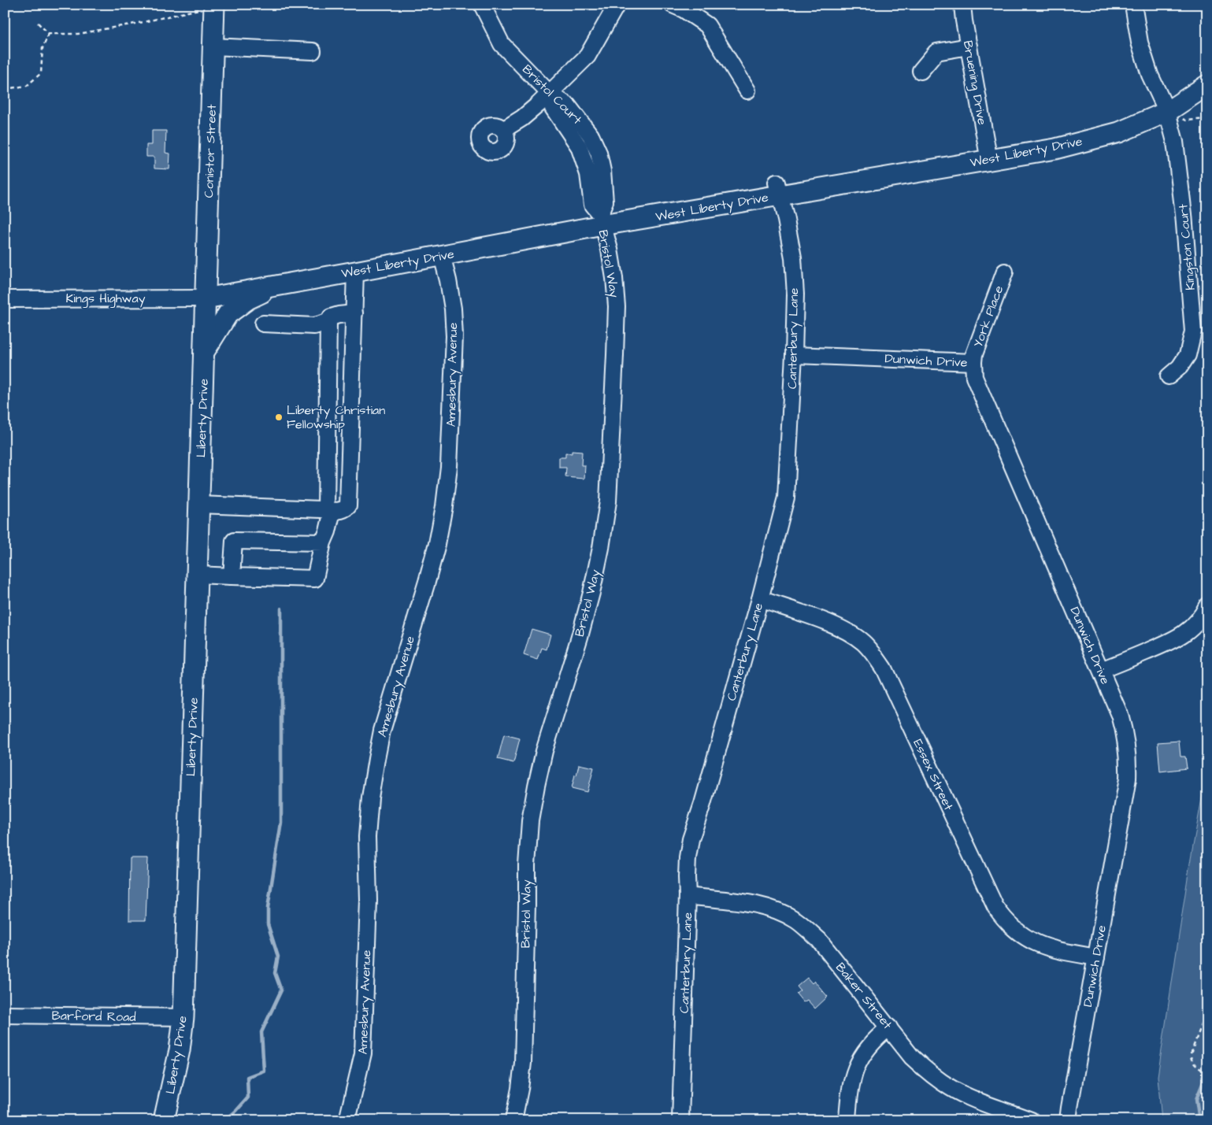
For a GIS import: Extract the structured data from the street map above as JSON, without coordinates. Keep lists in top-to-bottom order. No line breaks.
{"streets":{"main road":["Conistor Street","West Liberty Drive","Liberty Drive"],"street":["Bruening Drive","Bristol Court","Kingston Court","Bristol Way","Kings Highway","York Place","Canterbury Lane","Dunwich Drive","Amesbury Avenue","Essex Street","Baker Street","Barford Road"]},"crossings":[["Bruening Drive","West Liberty Drive"],["Bristol Court","Bristol Way"],["Conistor Street","West Liberty Drive"],["Conistor Street","Kings Highway"],["Conistor Street","Liberty Drive"],["West Liberty Drive","Kingston Court"],["West Liberty Drive","Bristol Way"],["West Liberty Drive","Kings Highway"],["West Liberty Drive","Canterbury Lane"],["West Liberty Drive","Amesbury Avenue"],["West Liberty Drive","Liberty Drive"],["Kings Highway","Liberty Drive"],["York Place","Dunwich Drive"],["Canterbury Lane","Dunwich Drive"],["Canterbury Lane","Essex Street"],["Canterbury Lane","Baker Street"],["Dunwich Drive","Essex Street"],["Liberty Drive","Barford Road"]],"places":["Liberty Christian Fellowship"]}
